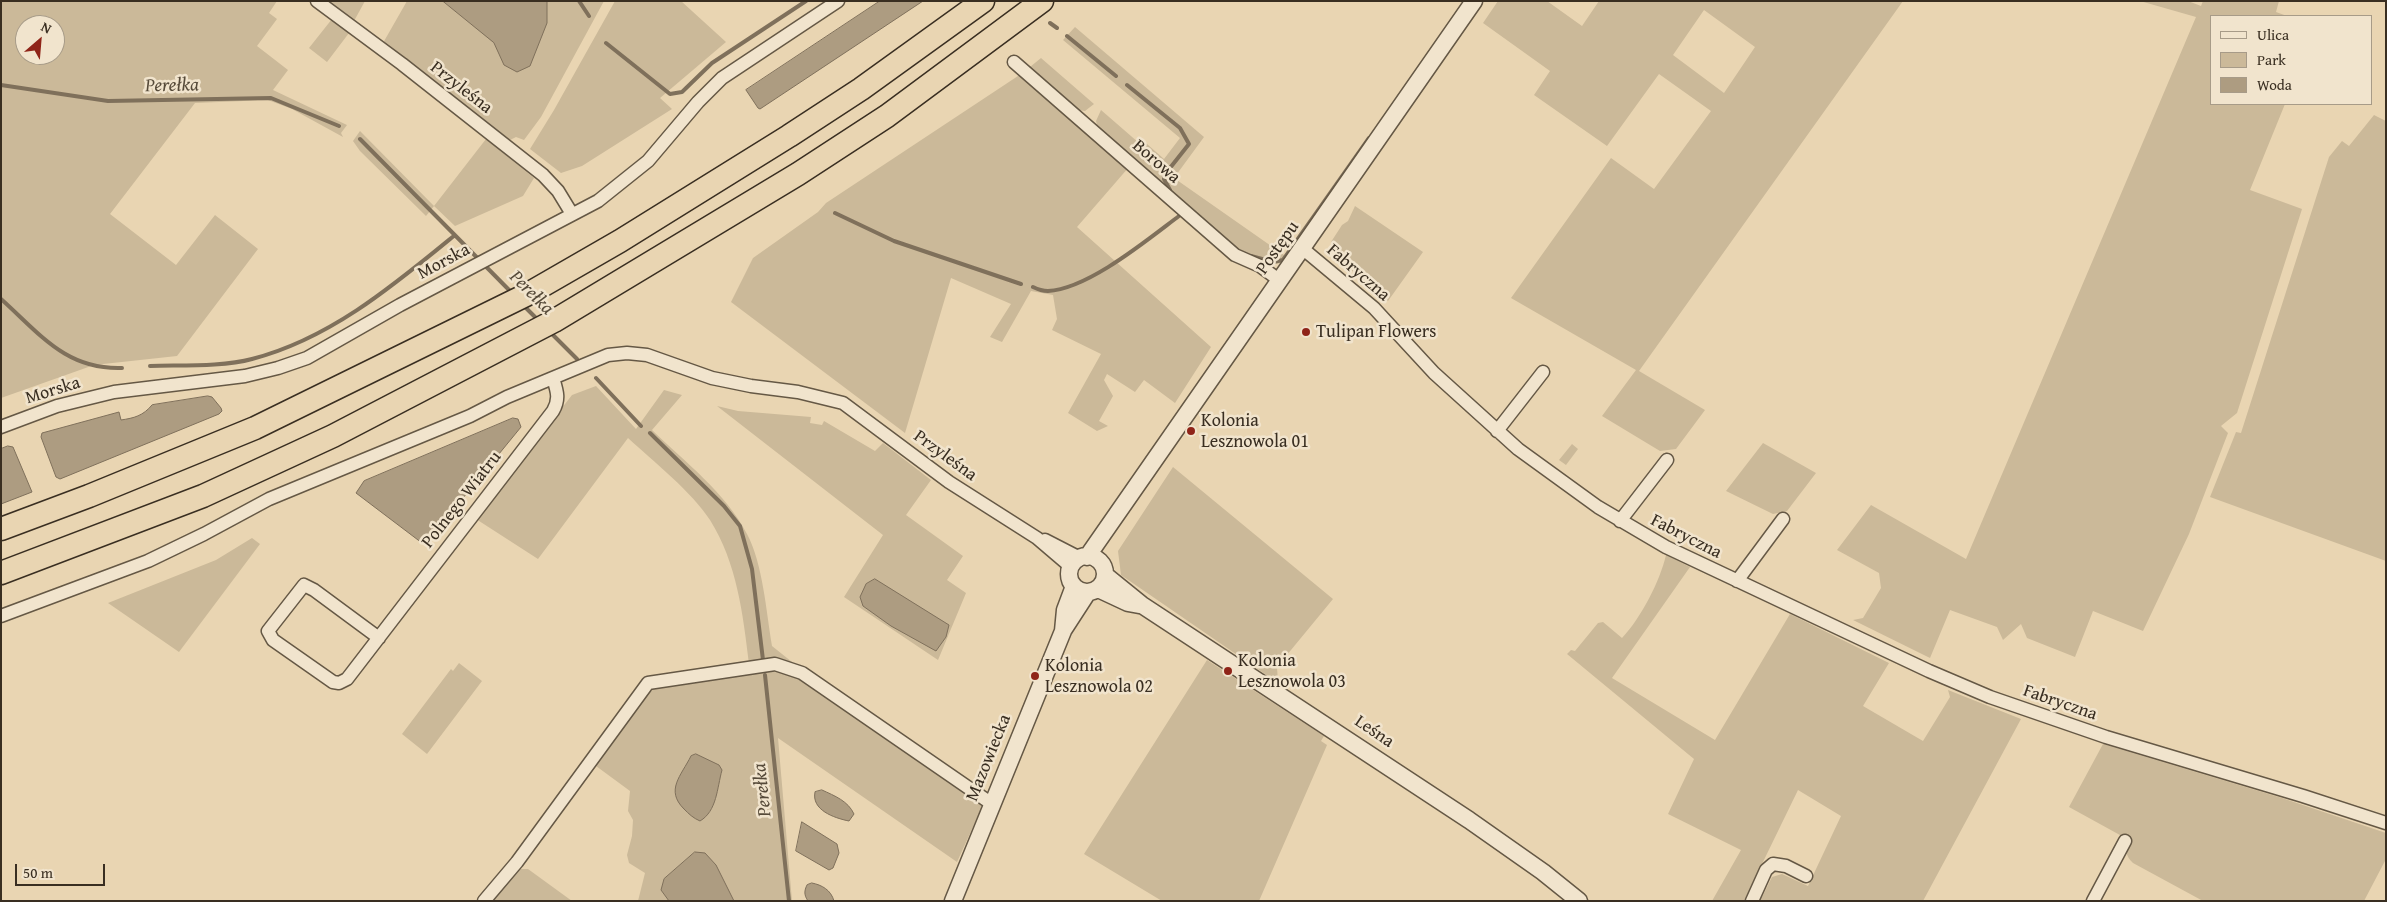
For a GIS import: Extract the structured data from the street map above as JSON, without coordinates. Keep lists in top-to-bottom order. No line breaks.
{"streets":{"street":["Przyleśna","Borowa","Postępu","Morska","Fabryczna","Polnego Wiatru","Leśna","Mazowiecka"]},"crossings":[["Przyleśna","Postępu"],["Przyleśna","Morska"],["Przyleśna","Polnego Wiatru"],["Przyleśna","Leśna"],["Przyleśna","Mazowiecka"],["Borowa","Postępu"],["Postępu","Fabryczna"],["Postępu","Leśna"],["Postępu","Mazowiecka"],["Leśna","Mazowiecka"]],"water":["Perełka"],"places":["Tulipan Flowers","Kolonia Lesznowola 01","Kolonia Lesznowola 03","Kolonia Lesznowola 02"],"legend":["Ulica","Park","Woda"],"scale_bar":"50 m","north":"top right"}
